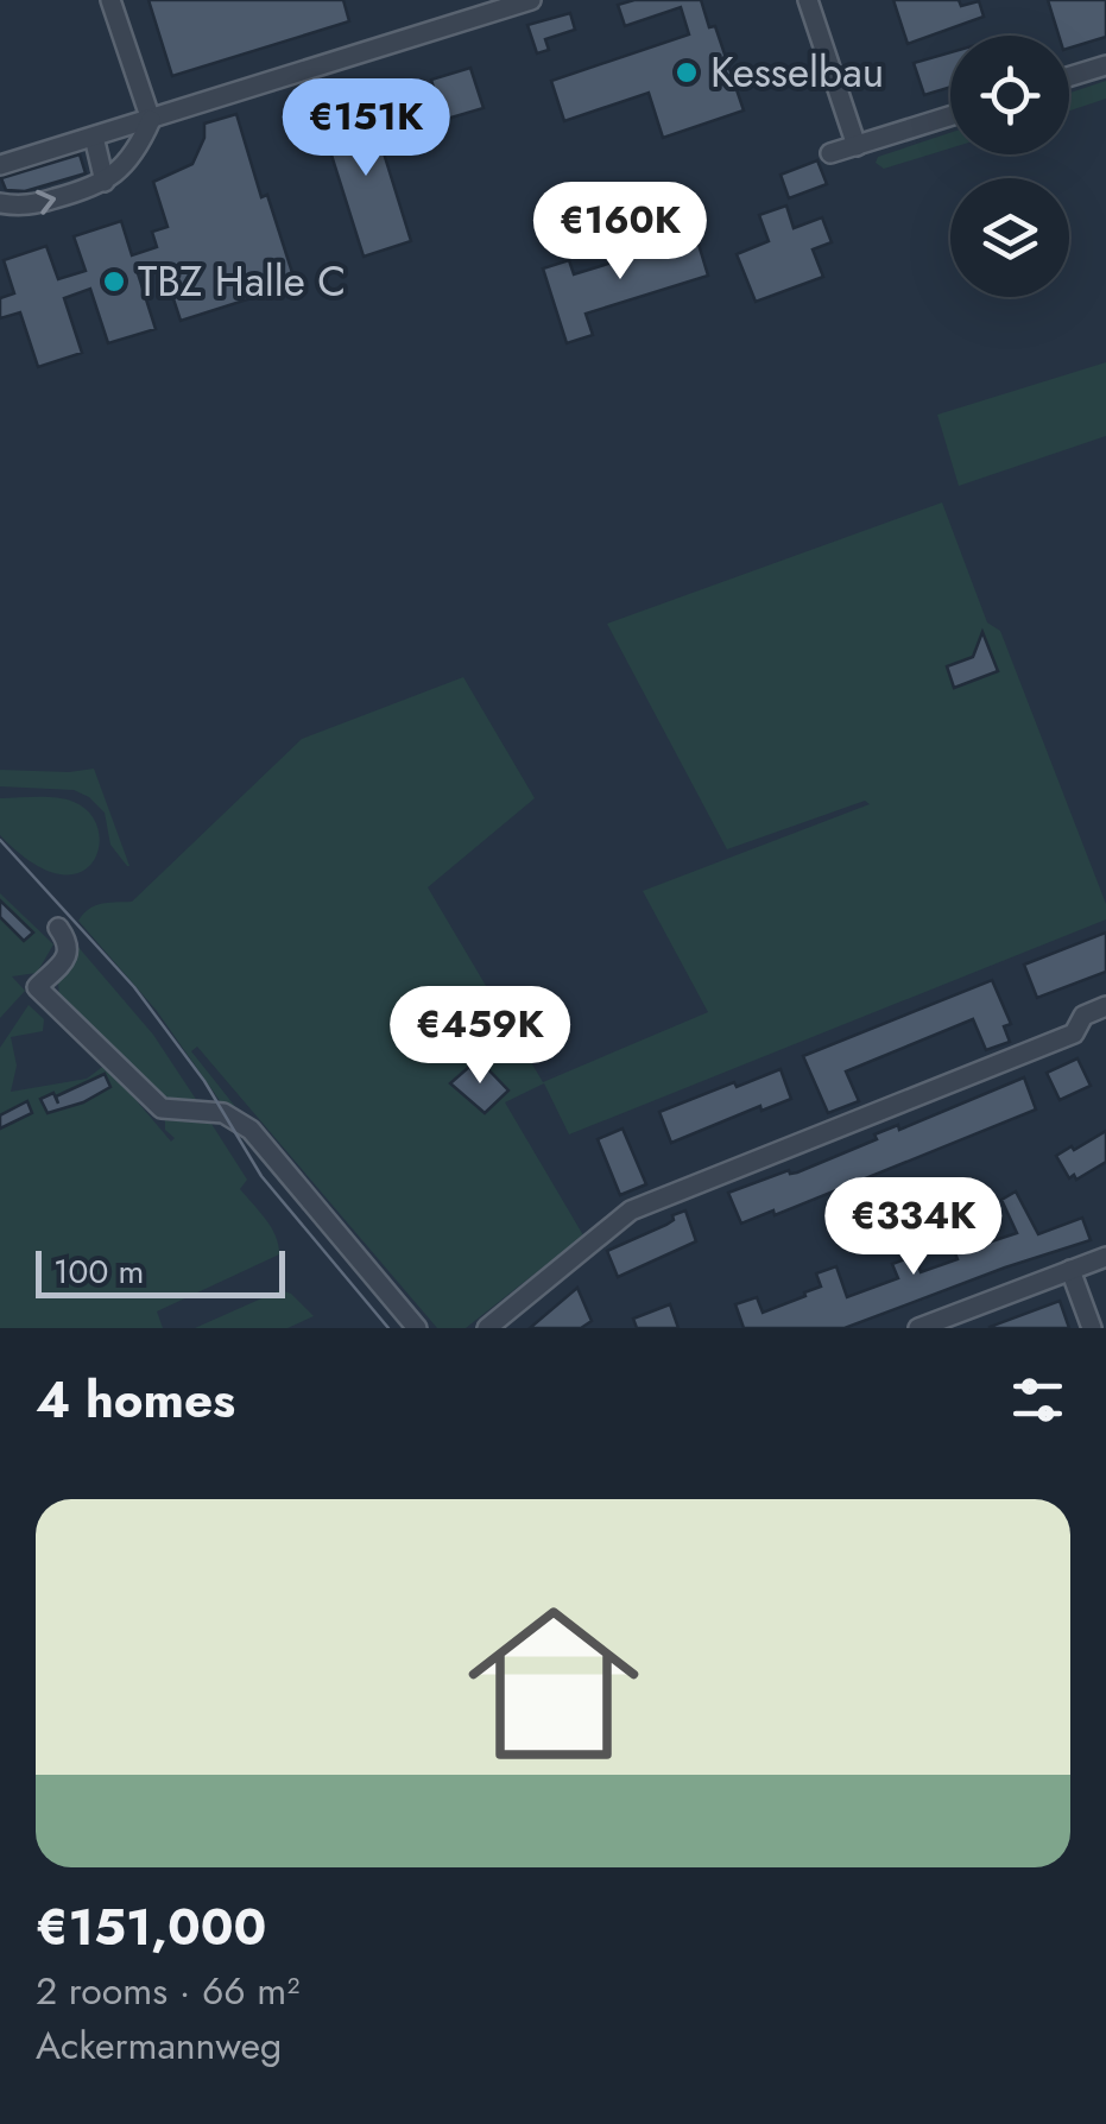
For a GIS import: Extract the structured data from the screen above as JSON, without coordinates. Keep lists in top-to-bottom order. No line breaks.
{"places":["Kesselbau","TBZ Halle C"],"scale_bar":"100 m","page":{"price":["€151K","€160K","€459K","€334K"],"scale":"100 m","heading":"4 homes","list":[{"name":"€151,000","note":"2 rooms · 66 m² · Ackermannweg"}]}}
